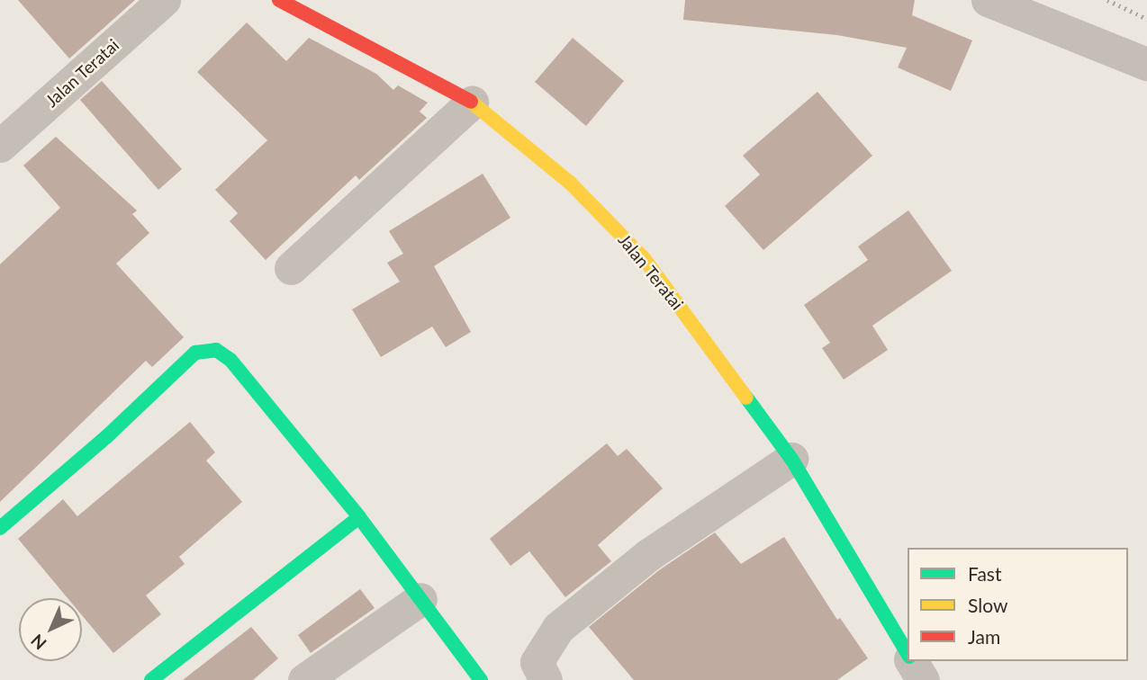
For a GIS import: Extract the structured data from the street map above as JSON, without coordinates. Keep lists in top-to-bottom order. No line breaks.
{"streets":{"street":["Jalan Teratai"]},"legend":["Fast","Slow","Jam"],"north":"bottom left"}
